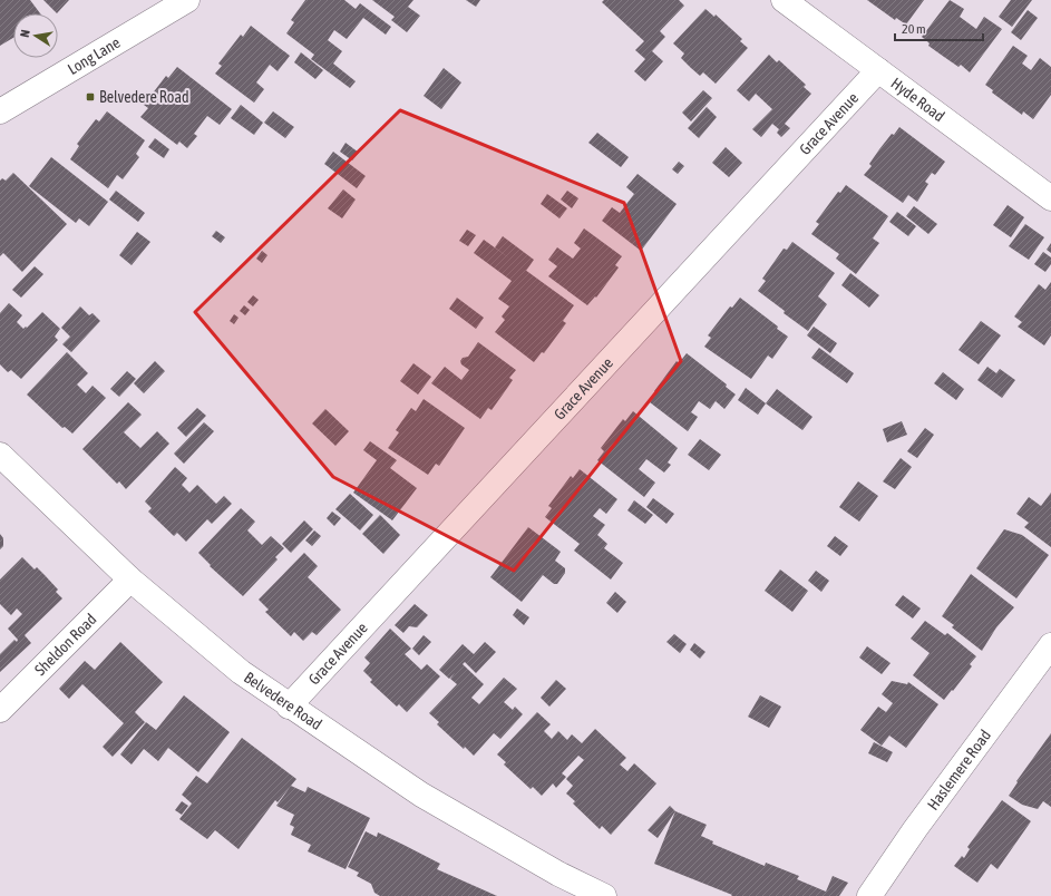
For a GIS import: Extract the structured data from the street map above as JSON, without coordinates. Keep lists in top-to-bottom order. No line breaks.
{"streets":{"street":["Long Lane","Hyde Road","Grace Avenue","Sheldon Road","Belvedere Road","Haslemere Road"]},"crossings":[["Hyde Road","Grace Avenue"],["Grace Avenue","Belvedere Road"],["Sheldon Road","Belvedere Road"]],"places":{"transit":["Belvedere Road"]},"scale_bar":"20 m","north":"left"}
